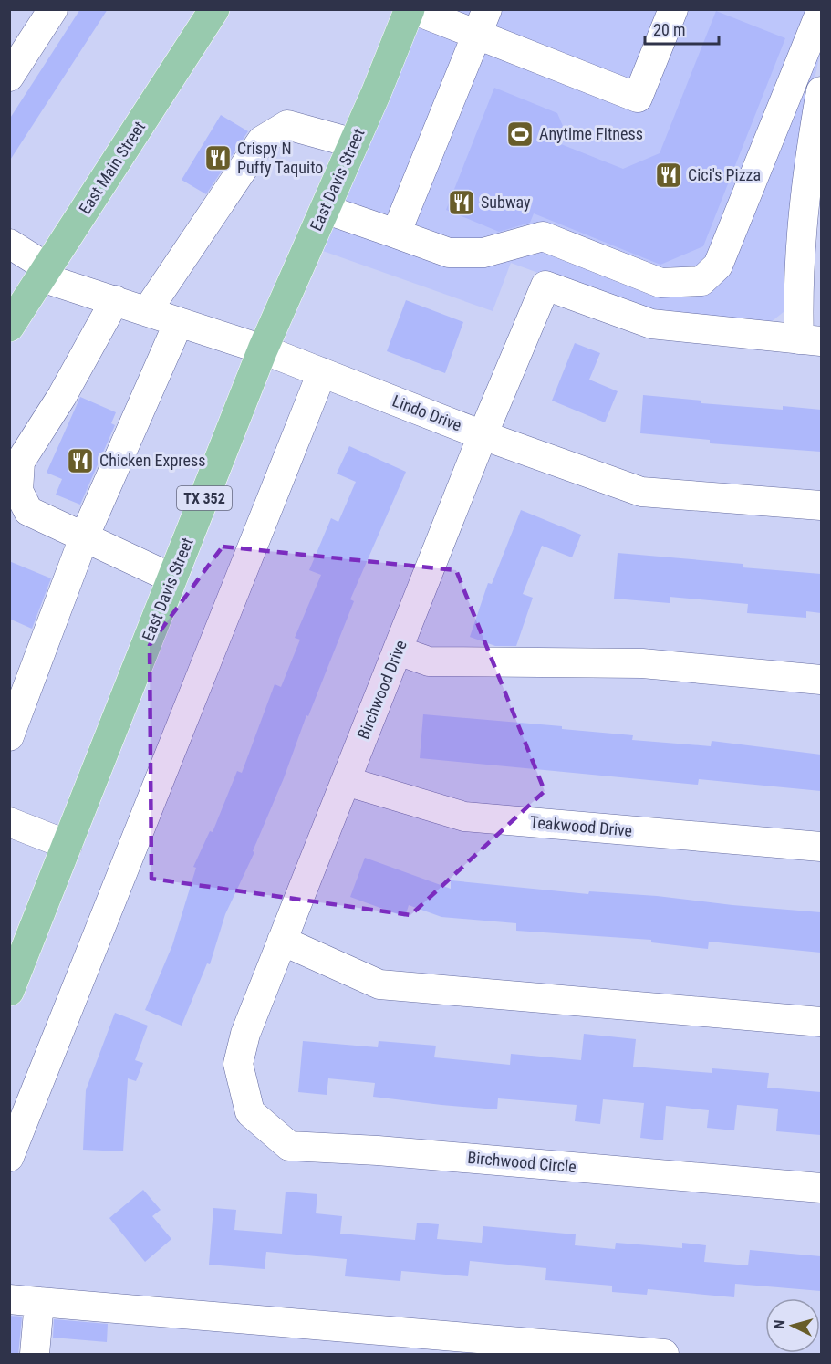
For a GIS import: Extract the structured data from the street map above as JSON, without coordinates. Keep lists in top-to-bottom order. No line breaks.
{"streets":{"main road":["East Main Street","East Davis Street","TX 352"],"street":["Lindo Drive","Birchwood Drive","Teakwood Drive","Birchwood Circle"]},"crossings":[["East Main Street","Lindo Drive"],["East Davis Street","Lindo Drive"],["Lindo Drive","Birchwood Drive"],["Birchwood Drive","Teakwood Drive"],["Birchwood Drive","Birchwood Circle"]],"places":{"sports":["Anytime Fitness"],"restaurant":["Crispy N Puffy Taquito","Cici's Pizza","Subway","Chicken Express"]},"scale_bar":"20 m","north":"left"}
